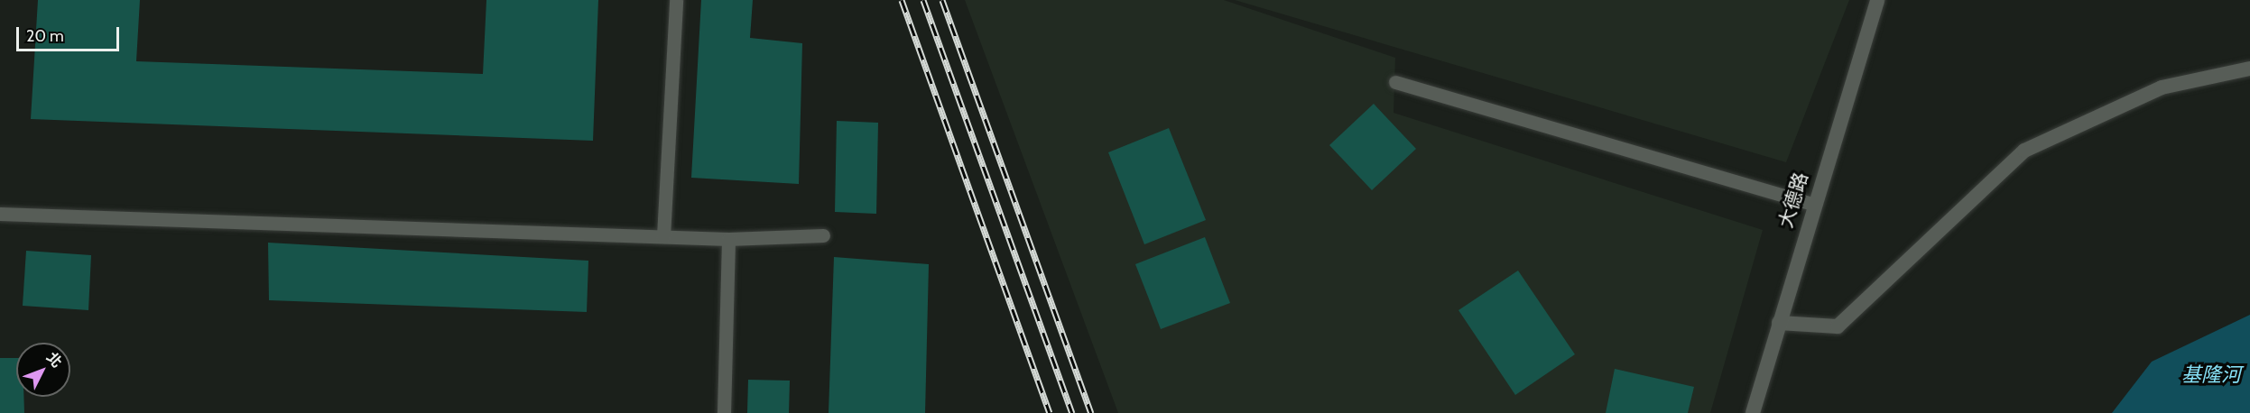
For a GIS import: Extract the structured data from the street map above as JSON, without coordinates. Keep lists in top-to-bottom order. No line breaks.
{"streets":{"street":["大德路"]},"water":["基隆河"],"scale_bar":"20 m","north":"top right"}
